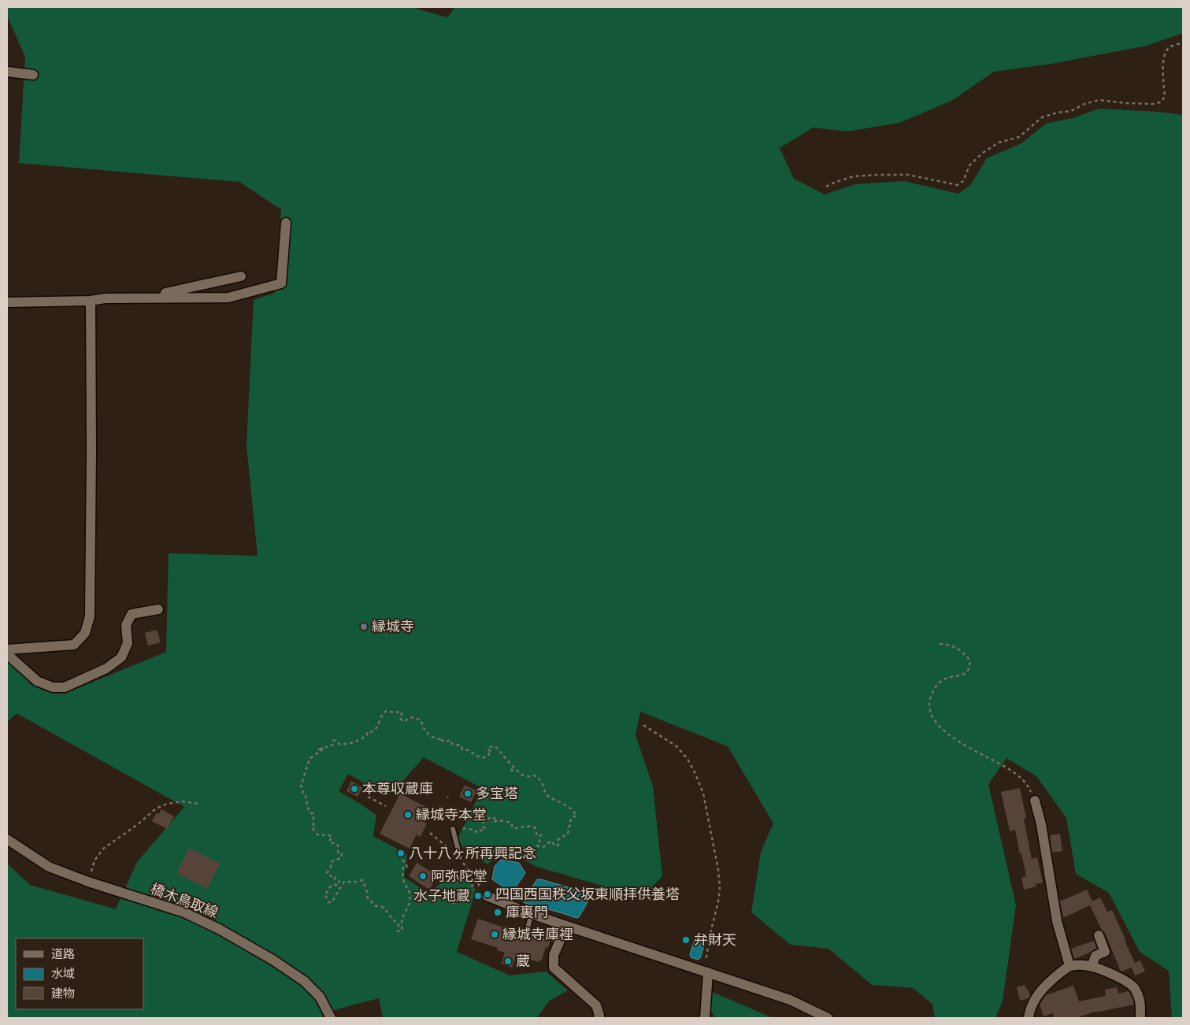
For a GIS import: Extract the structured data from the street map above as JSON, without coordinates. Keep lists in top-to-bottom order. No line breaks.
{"streets":{"street":["橋木鳥取線"]},"places":["縁城寺","本尊収蔵庫","多宝塔","縁城寺本堂","八十八ヶ所再興記念","阿弥陀堂","四国西国秩父坂東順拝供養塔","水子地蔵","庫裏門","縁城寺庫裡","弁財天","蔵"],"legend":["道路","水域","建物"]}
